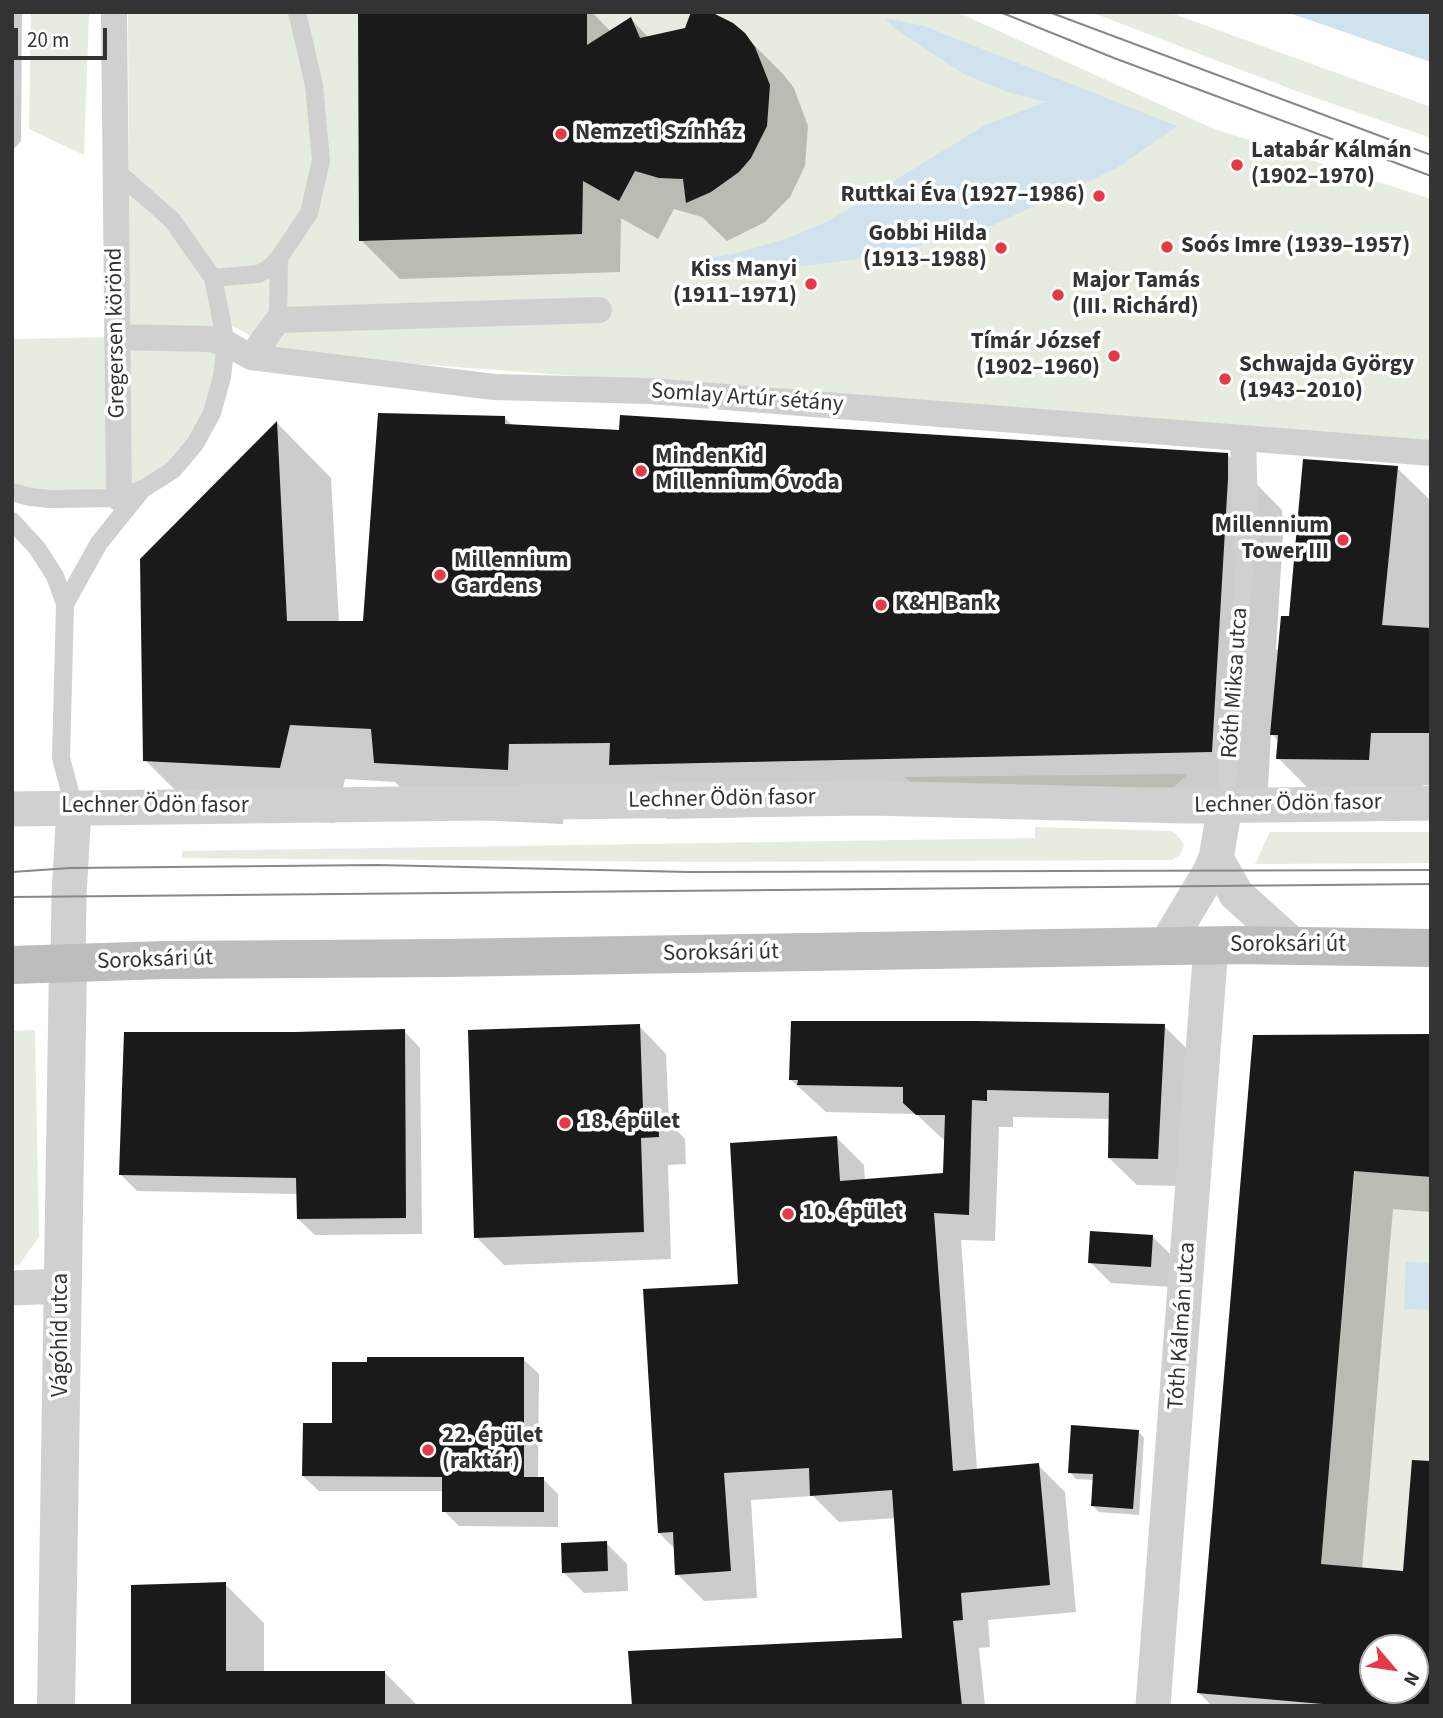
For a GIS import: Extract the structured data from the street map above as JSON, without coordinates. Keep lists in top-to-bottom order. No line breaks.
{"streets":{"main road":["Soroksári út"],"street":["Gregersen körönd","Somlay Artúr sétány","Róth Miksa utca","Lechner Ödön fasor","Tóth Kálmán utca","Vágóhíd utca"]},"crossings":[["Gregersen körönd","Somlay Artúr sétány"],["Róth Miksa utca","Lechner Ödön fasor"],["Róth Miksa utca","Soroksári út"],["Soroksári út","Tóth Kálmán utca"],["Soroksári út","Vágóhíd utca"]],"places":["Nemzeti Színház","Latabár Kálmán (1902–1970)","Ruttkai Éva (1927–1986)","Soós Imre (1939–1957)","Gobbi Hilda (1913–1988)","Kiss Manyi (1911–1971)","Major Tamás (III. Richárd)","Tímár József (1902–1960)","Schwajda György (1943–2010)","MindenKid Millennium Óvoda","Millennium Tower III","Millennium Gardens","K&H Bank","18. épület","10. épület","22. épület (raktár)"],"scale_bar":"20 m","north":"bottom right"}
